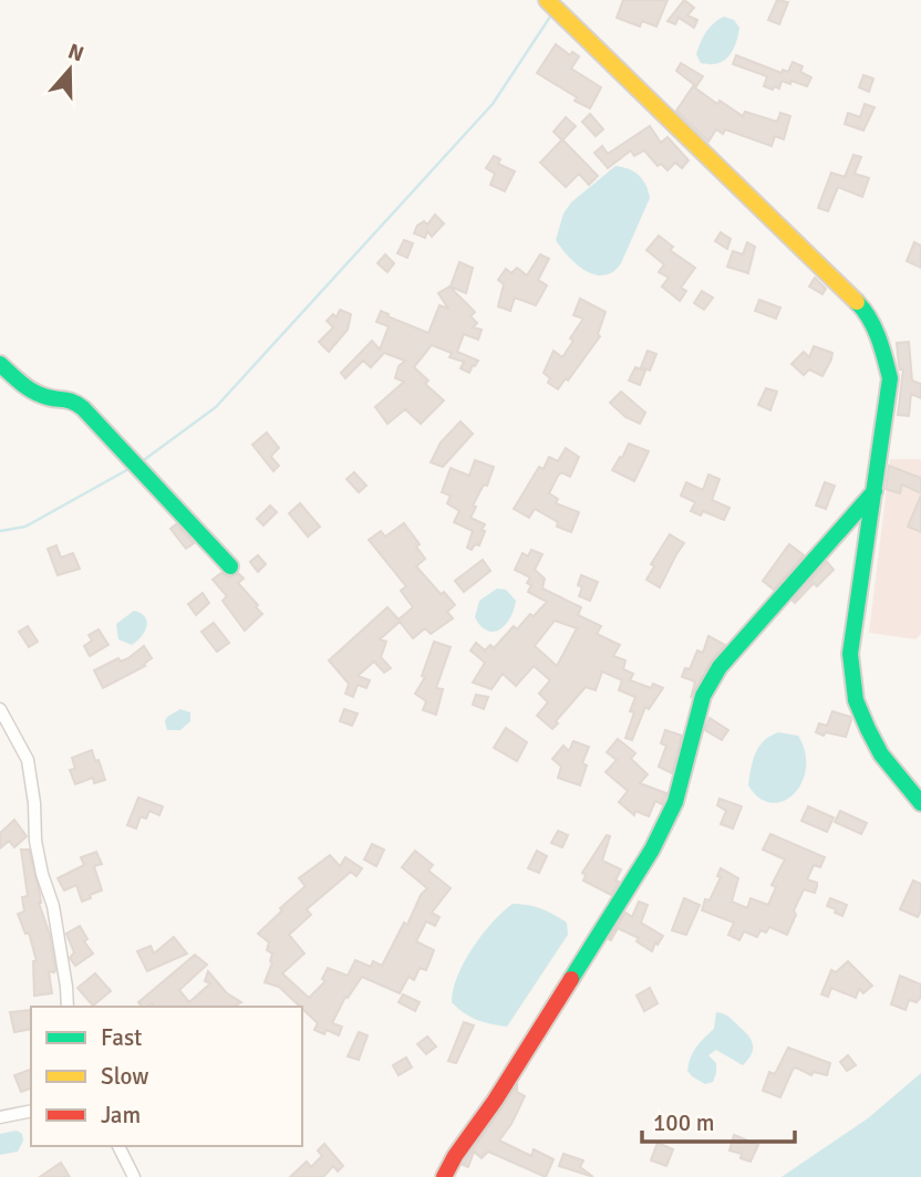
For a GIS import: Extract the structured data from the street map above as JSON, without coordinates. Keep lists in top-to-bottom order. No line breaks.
{"legend":["Fast","Slow","Jam"],"scale_bar":"100 m","north":"top"}
